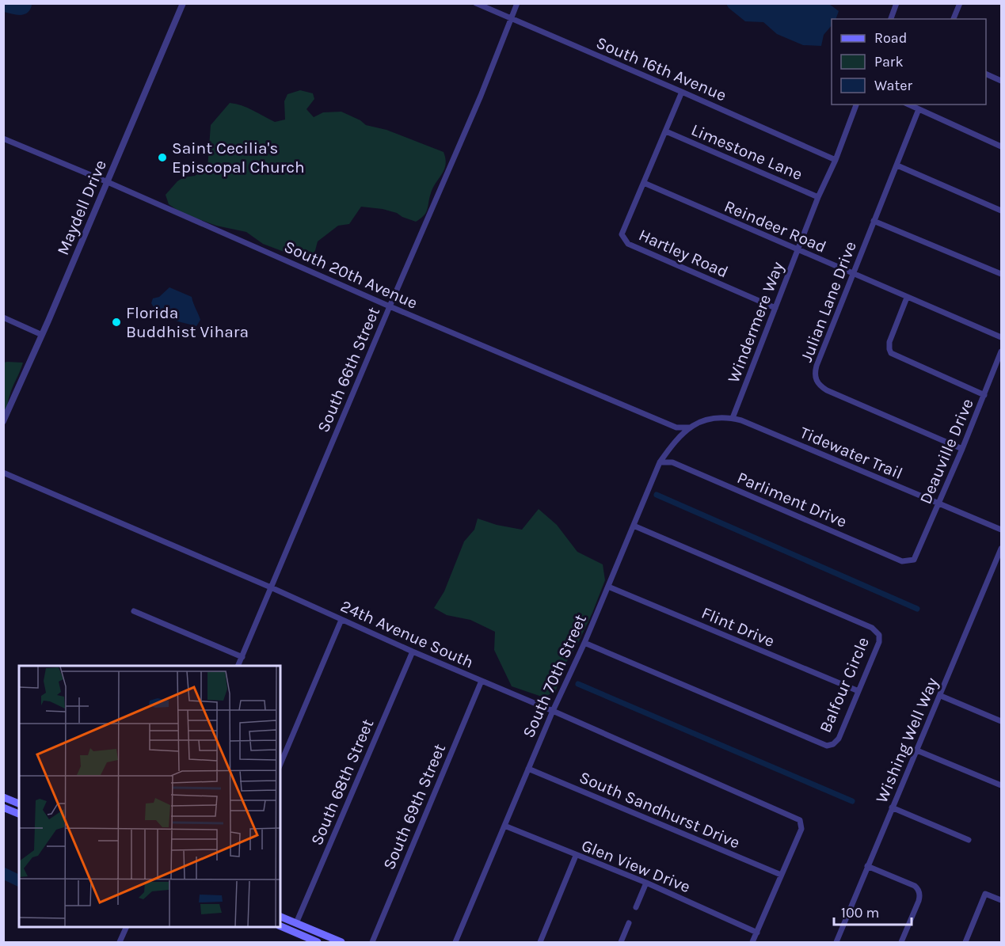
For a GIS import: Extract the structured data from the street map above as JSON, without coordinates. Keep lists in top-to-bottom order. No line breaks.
{"streets":{"street":["South 16th Avenue","Limestone Lane","Maydell Drive","Reindeer Road","Hartley Road","South 20th Avenue","Julian Lane Drive","Windermere Way","South 66th Street","Deauville Drive","Tidewater Trail","Parliment Drive","Flint Drive","24th Avenue South","South 70th Street","Balfour Circle","Wishing Well Way","South 68th Street","South 69th Street","South Sandhurst Drive","Glen View Drive"]},"crossings":[["South 16th Avenue","Hartley Road"],["South 16th Avenue","Windermere Way"],["South 16th Avenue","South 66th Street"],["Limestone Lane","Hartley Road"],["Limestone Lane","Windermere Way"],["Maydell Drive","South 20th Avenue"],["Reindeer Road","Hartley Road"],["Reindeer Road","Julian Lane Drive"],["Reindeer Road","Windermere Way"],["Hartley Road","Windermere Way"],["South 20th Avenue","South 66th Street"],["South 20th Avenue","Tidewater Trail"],["South 20th Avenue","South 70th Street"],["Julian Lane Drive","Deauville Drive"],["Windermere Way","Tidewater Trail"],["South 66th Street","24th Avenue South"],["Deauville Drive","Tidewater Trail"],["Deauville Drive","Parliment Drive"],["Tidewater Trail","South 70th Street"],["Parliment Drive","South 70th Street"],["Flint Drive","South 70th Street"],["Flint Drive","Balfour Circle"],["24th Avenue South","South 70th Street"],["24th Avenue South","South 68th Street"],["24th Avenue South","South 69th Street"],["24th Avenue South","South Sandhurst Drive"],["South 70th Street","Balfour Circle"],["South 70th Street","South Sandhurst Drive"],["South 70th Street","Glen View Drive"]],"places":["Saint Cecilia's Episcopal Church","Florida Buddhist Vihara"],"legend":["Road","Park","Water"],"scale_bar":"100 m"}
